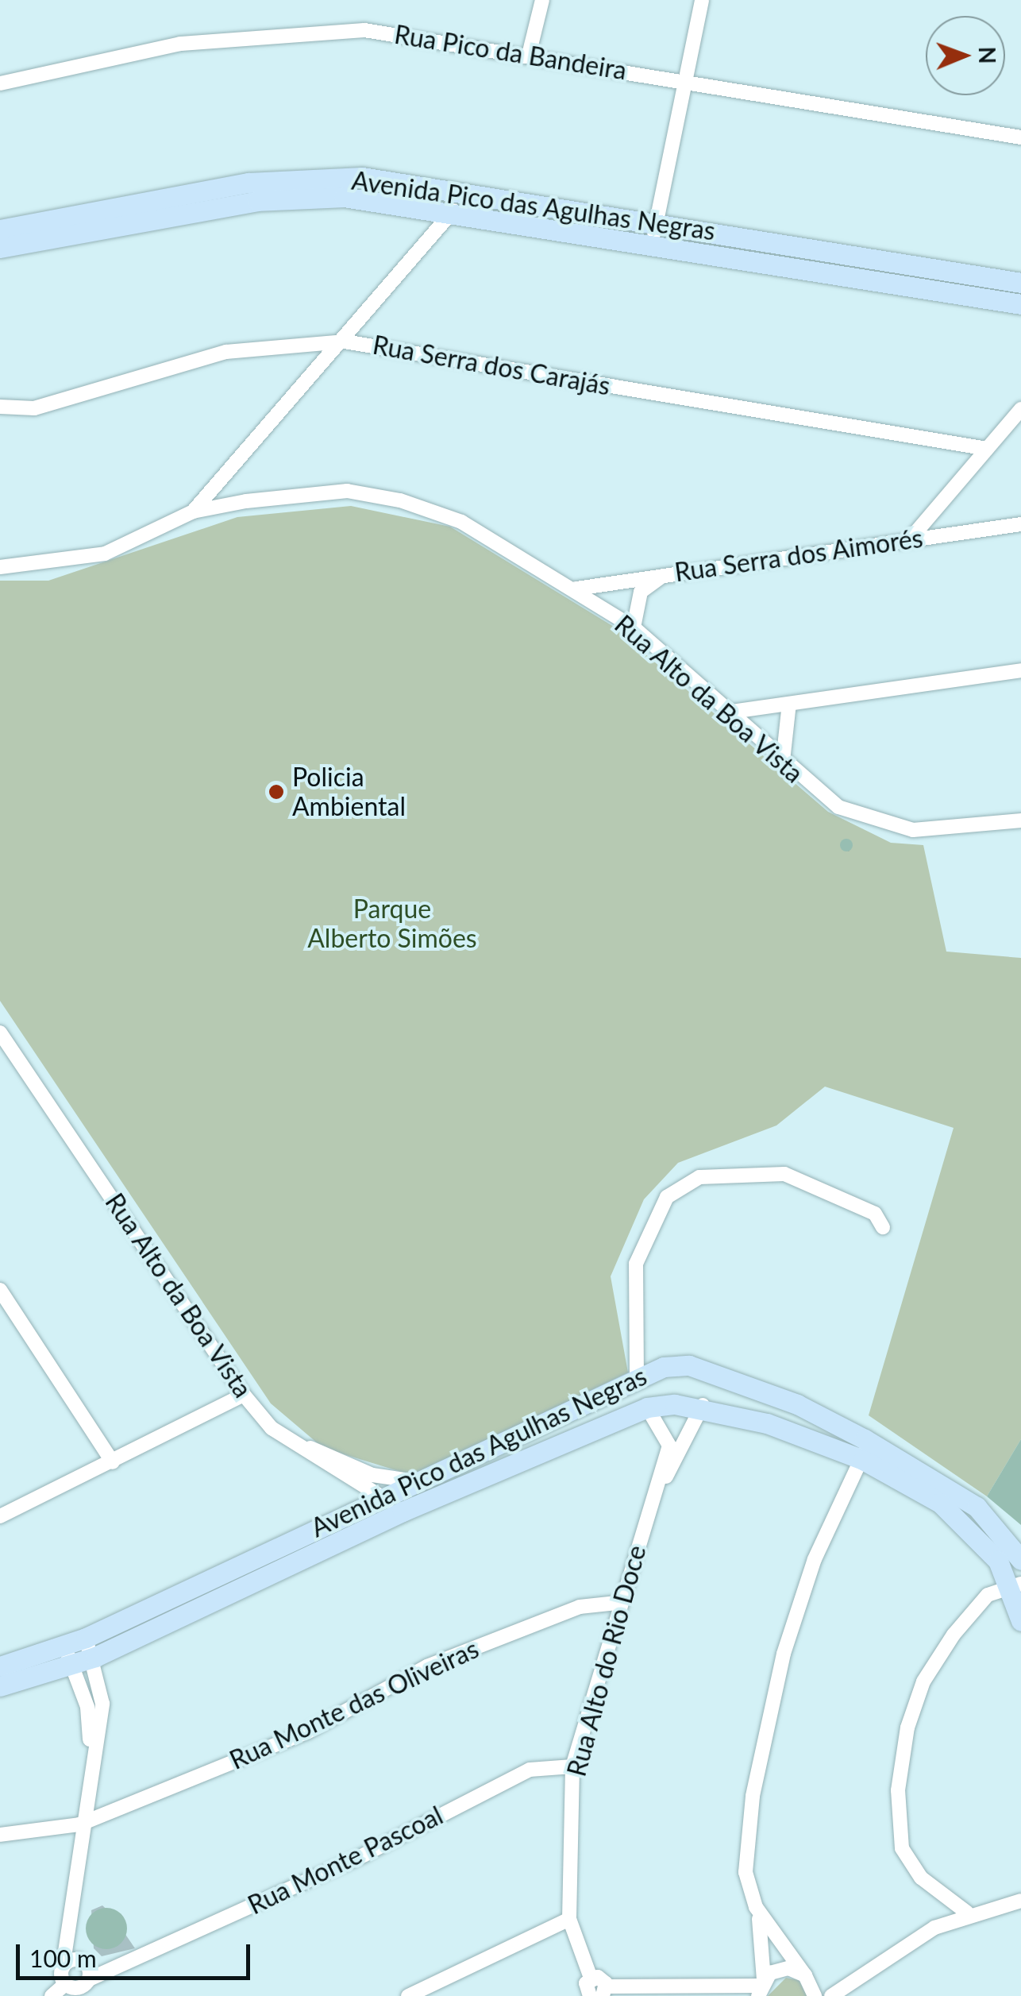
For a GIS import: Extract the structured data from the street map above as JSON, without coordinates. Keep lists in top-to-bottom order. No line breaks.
{"streets":{"street":["Rua Pico da Bandeira","Avenida Pico das Agulhas Negras","Rua Serra dos Carajás","Rua Serra dos Aimorés","Rua Alto da Boa Vista","Rua Alto do Rio Doce","Rua Monte das Oliveiras","Rua Monte Pascoal"]},"crossings":[["Avenida Pico das Agulhas Negras","Rua Alto da Boa Vista"],["Rua Serra dos Aimorés","Rua Alto da Boa Vista"],["Rua Alto do Rio Doce","Rua Monte das Oliveiras"],["Rua Alto do Rio Doce","Rua Monte Pascoal"]],"parks":["Parque Alberto Simões"],"places":["Policia Ambiental"],"scale_bar":"100 m","north":"right"}
